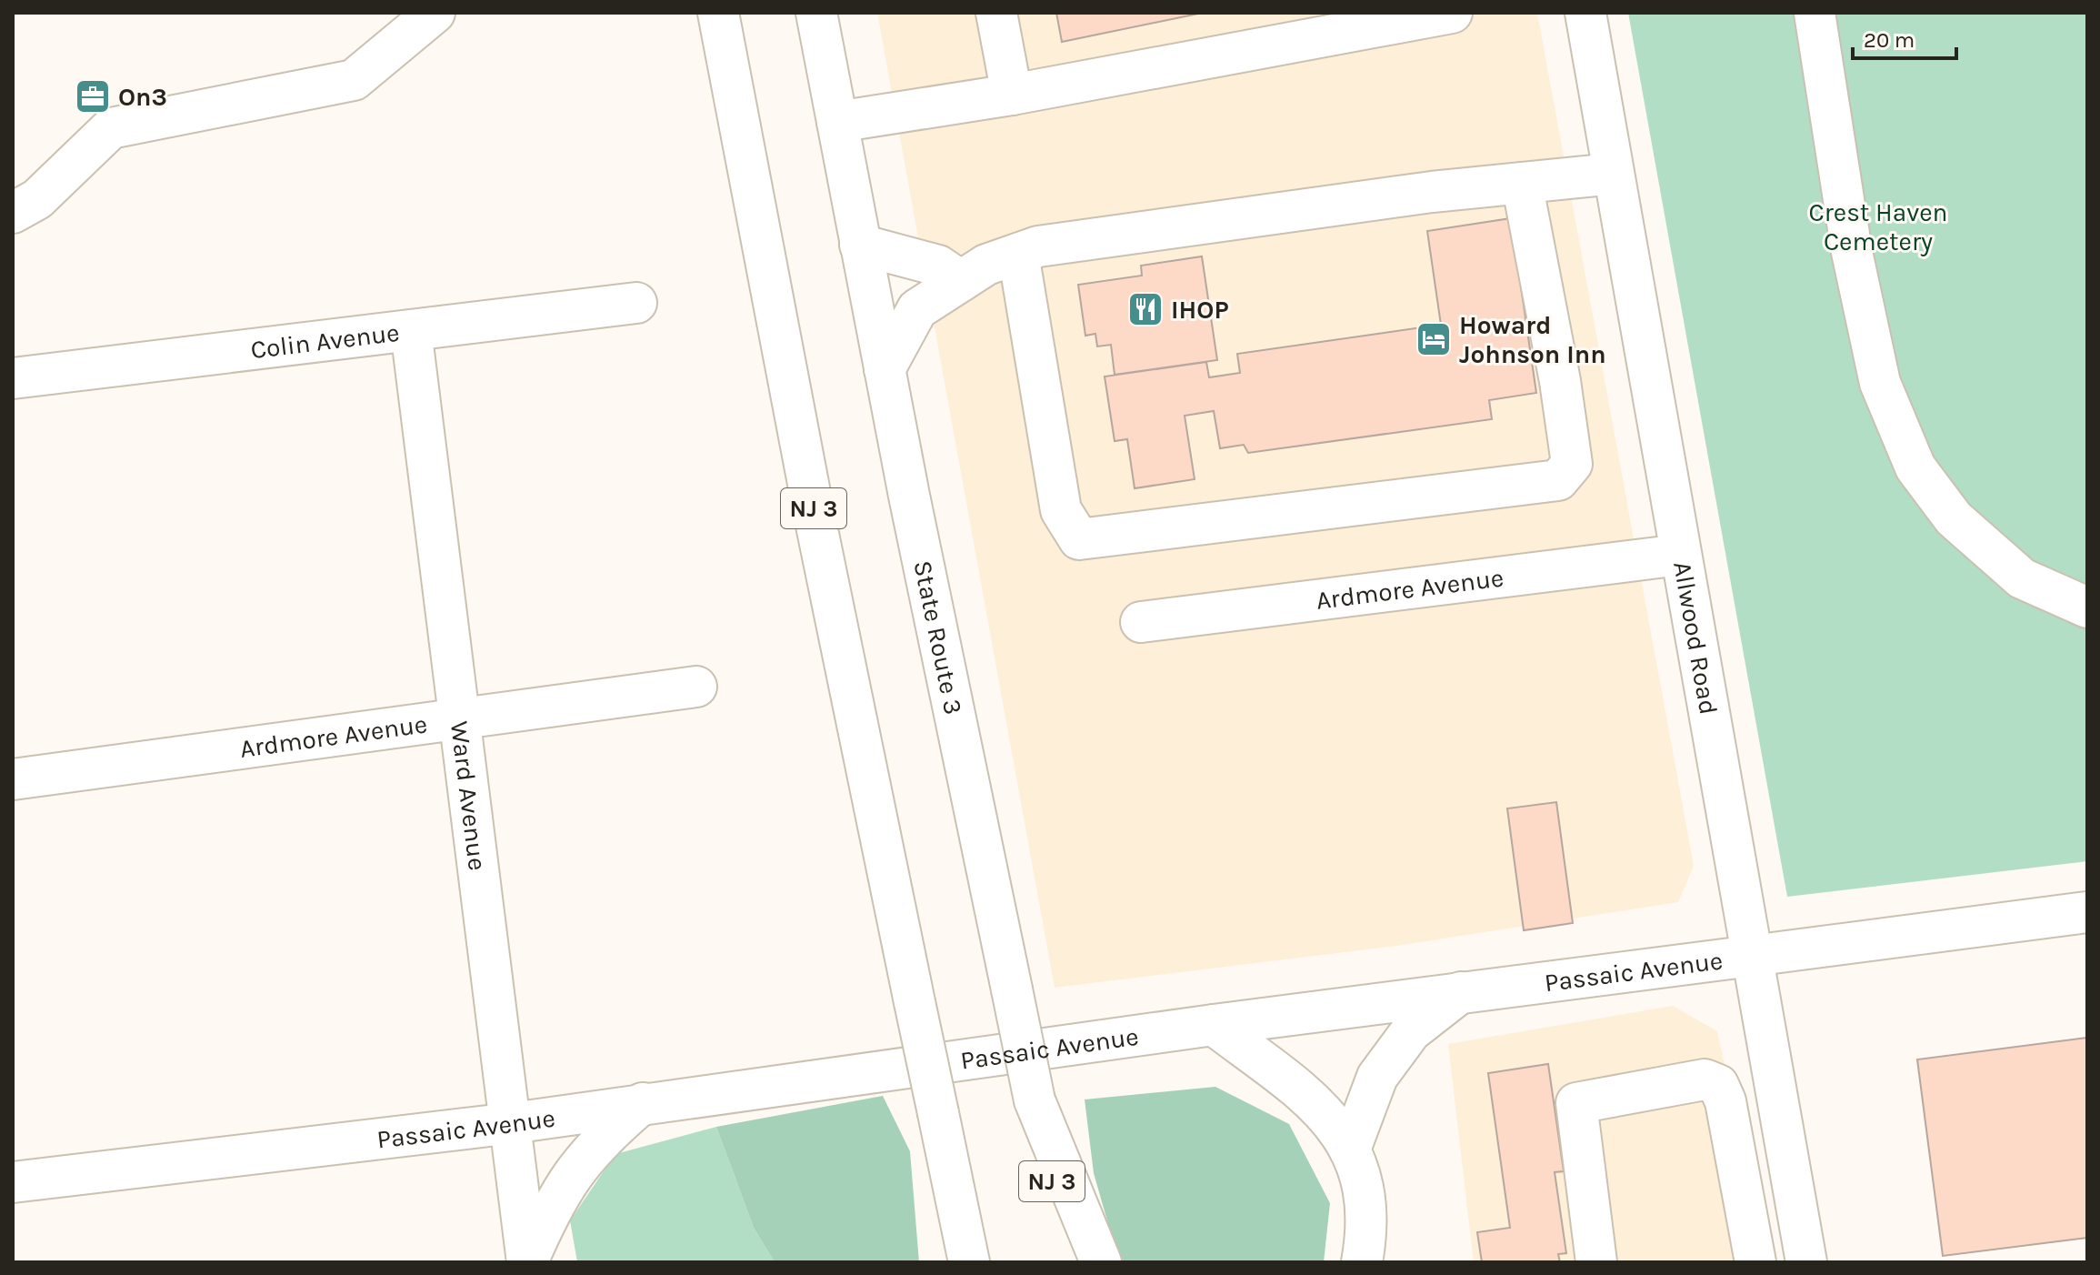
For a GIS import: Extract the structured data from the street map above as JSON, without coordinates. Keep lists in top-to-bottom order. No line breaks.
{"streets":{"main road":["Colin Avenue","NJ 3","Ardmore Avenue","Allwood Road","State Route 3","Ward Avenue","Passaic Avenue"]},"crossings":[["Colin Avenue","Ward Avenue"],["Ardmore Avenue","Allwood Road"],["Ardmore Avenue","Ward Avenue"],["Allwood Road","Passaic Avenue"],["Ward Avenue","Passaic Avenue"]],"parks":["Crest Haven Cemetery"],"places":{"office":["On3"],"restaurant":["IHOP"],"hotel":["Howard Johnson Inn"]},"scale_bar":"20 m"}
